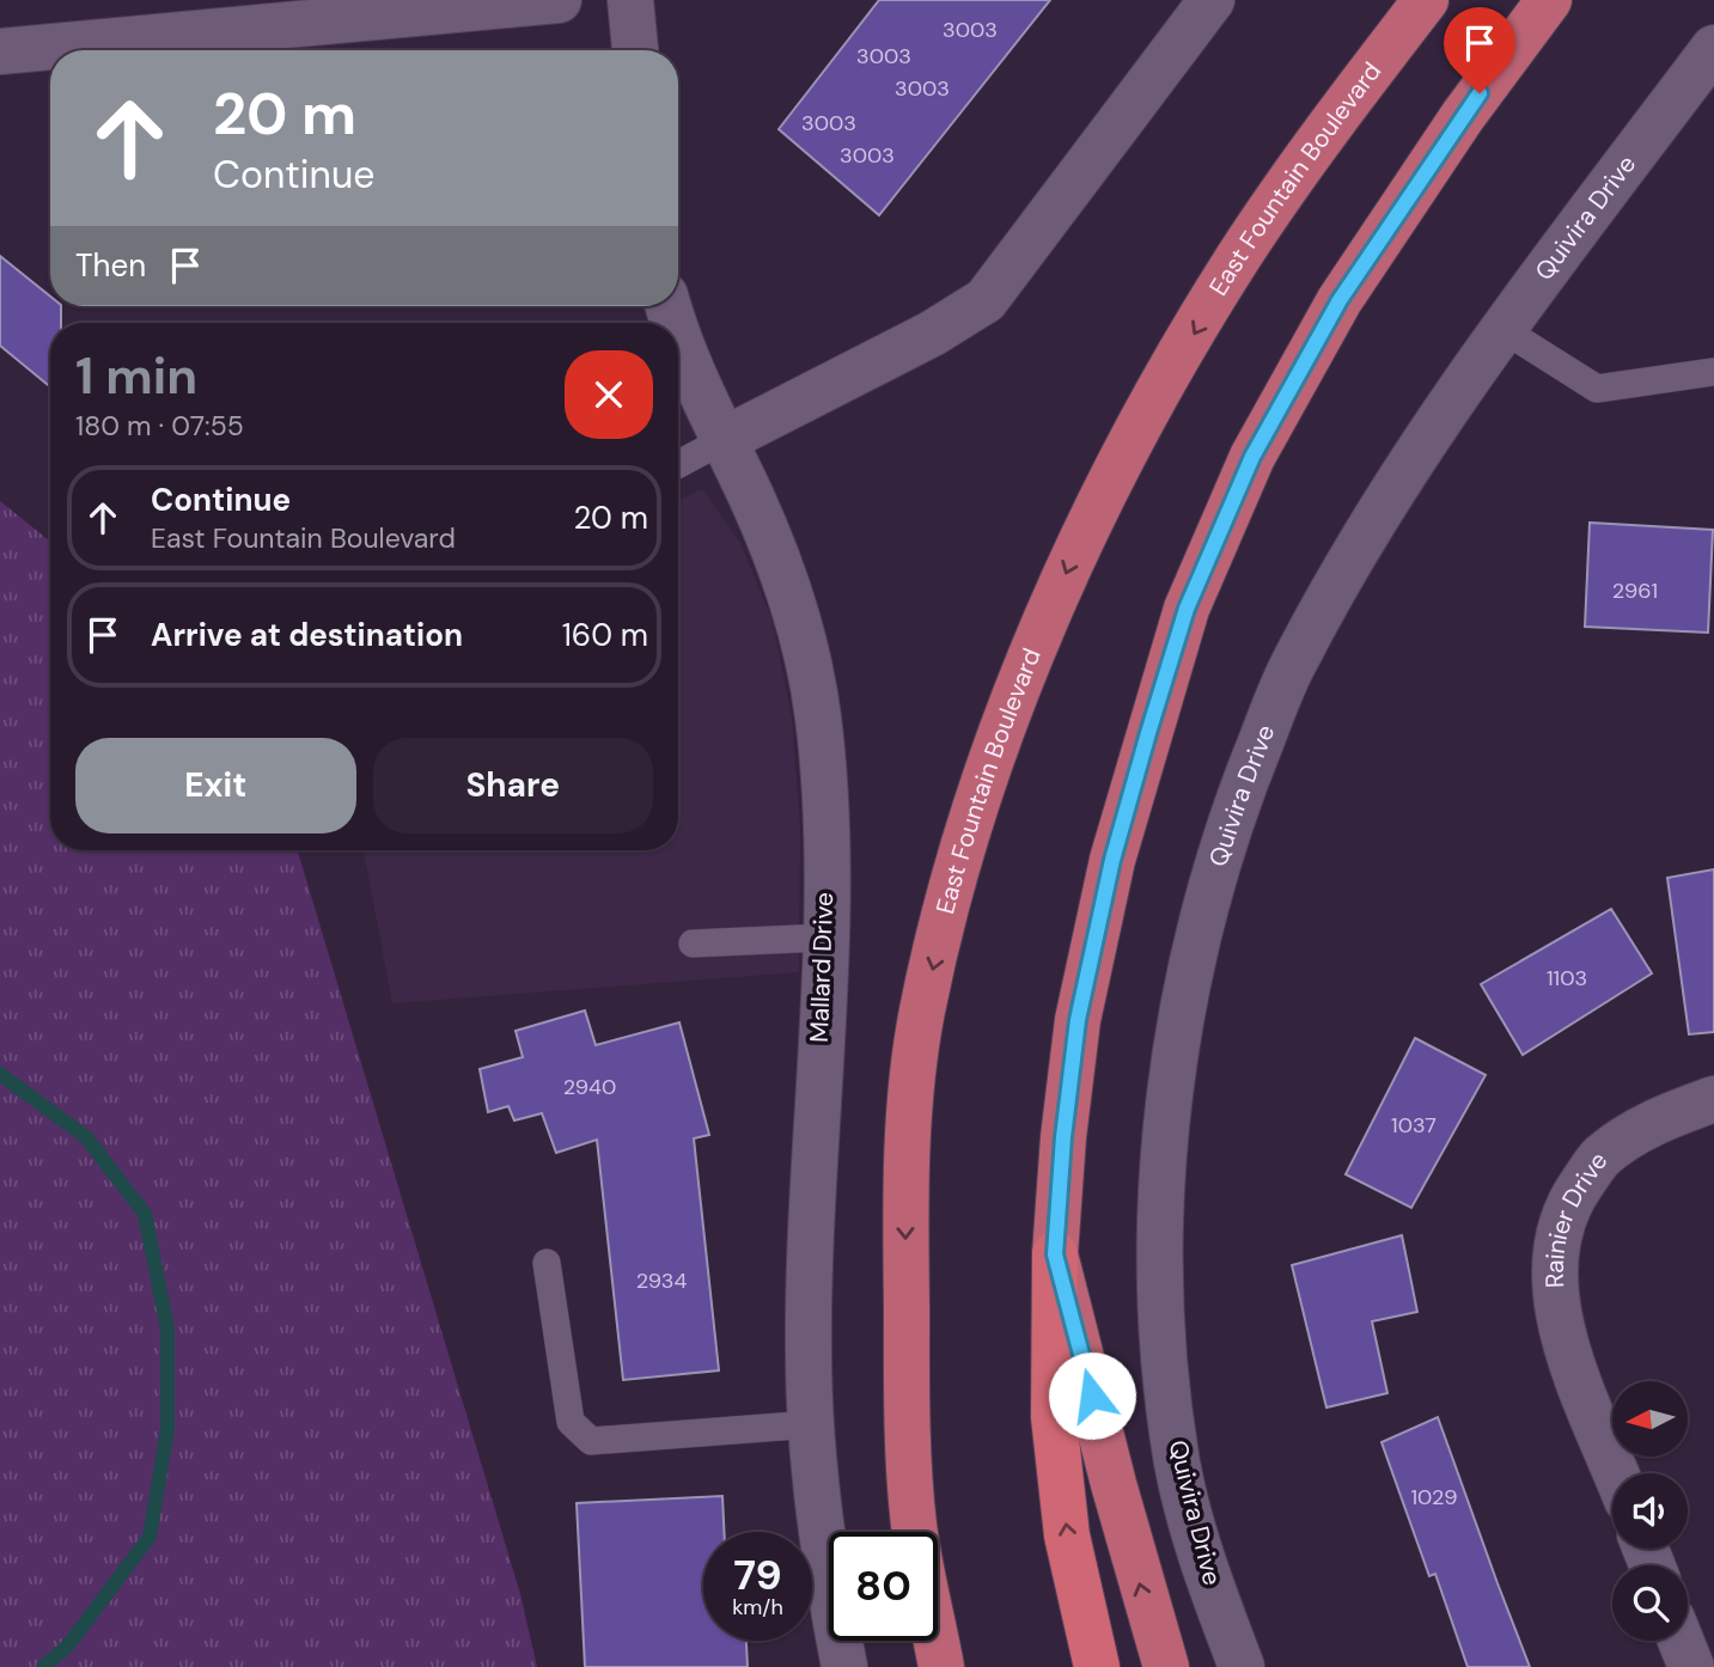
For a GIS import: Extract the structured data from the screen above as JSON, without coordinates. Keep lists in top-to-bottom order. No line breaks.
{"streets":{"highway":["East Fountain Boulevard"],"street":["Quivira Drive","Mallard Drive","Rainier Drive"]},"house_numbers":["3003","3003","3003","3003","3003","2961","1103","2940","1037","2934","1029"],"north":"left","page":{"turn":["20 m","Continue"],"then":"Then","heading":["1 min","180 m · 07:55"],"list":[{"name":"Continue","note":"East Fountain Boulevard","value":"20 m"},{"name":"Arrive at destination","value":"160 m"}],"buttons":["Exit","Share"],"speed":"79 km/h","limit":"80"}}
